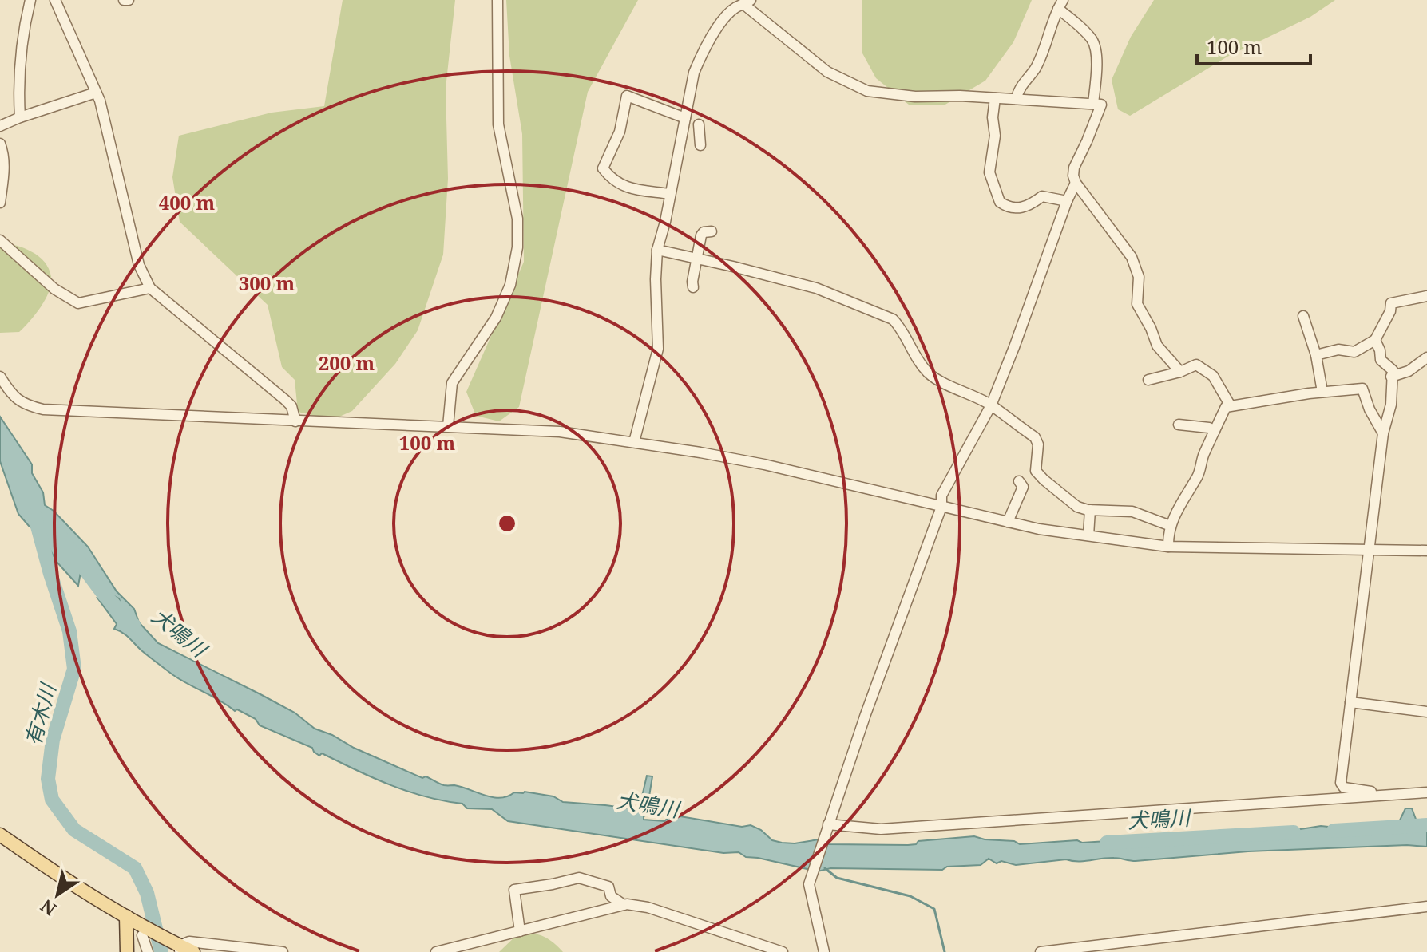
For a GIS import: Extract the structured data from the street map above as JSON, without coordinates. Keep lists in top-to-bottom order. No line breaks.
{"water":["犬鳴川","有木川"],"scale_bar":"100 m","north":"bottom left","rings":["400 m","300 m","200 m","100 m"]}
